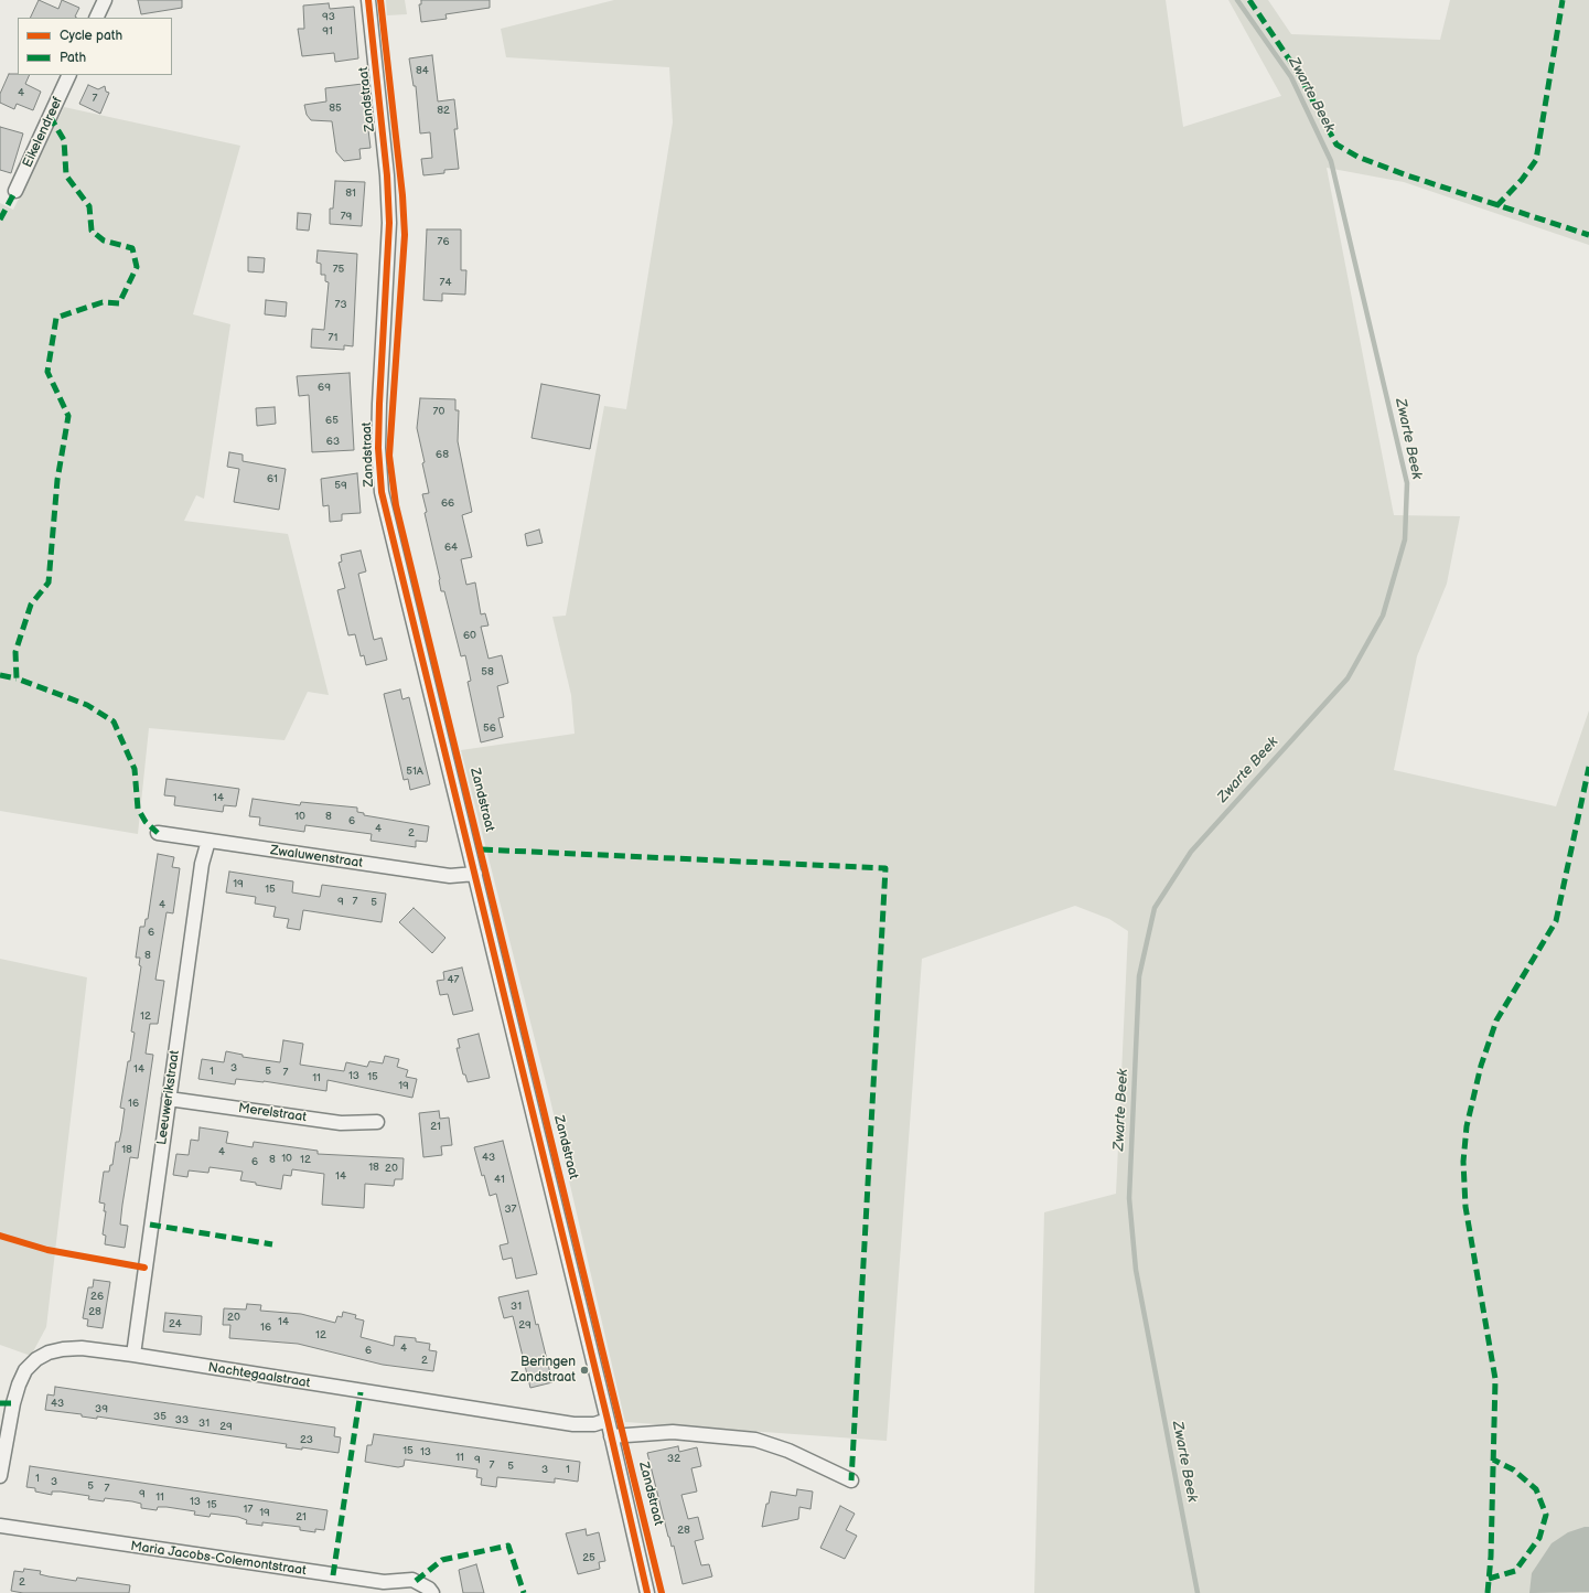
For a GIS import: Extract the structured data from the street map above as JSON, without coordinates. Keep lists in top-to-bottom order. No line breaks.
{"streets":{"street":["Zandstraat","Eikelendreef","Zwaluwenstraat","Leeuwerikstraat","Merelstraat","Nachtegaalstraat","Maria Jacobs-Colemontstraat"]},"crossings":[["Zandstraat","Zwaluwenstraat"],["Zandstraat","Nachtegaalstraat"],["Zwaluwenstraat","Leeuwerikstraat"],["Leeuwerikstraat","Merelstraat"],["Leeuwerikstraat","Nachtegaalstraat"]],"water":["Zwarte Beek"],"places":["Beringen Zandstraat"],"house_numbers":["93","91","84","4","7","85","82","81","79","76","75","74","73","71","69","70","65","63","68","61","59","66","64","60","58","56","51A","14","10","8","6","4","2","19","15","9","7","5","4","6","8","47","12","3","14","1","5","7","13","15","11","19","16","21","18","4","43","10","8","12","6","18","20","14","41","37","26","31","28","20","14","24","29","16","12","4","6","2","43","39","35","33","31","29","23","15","13","11","32","9","7","5","3","1","1","3","5","7","9","11","13","15","17","19","21","28","25","2"],"legend":["Cycle path","Path"]}
